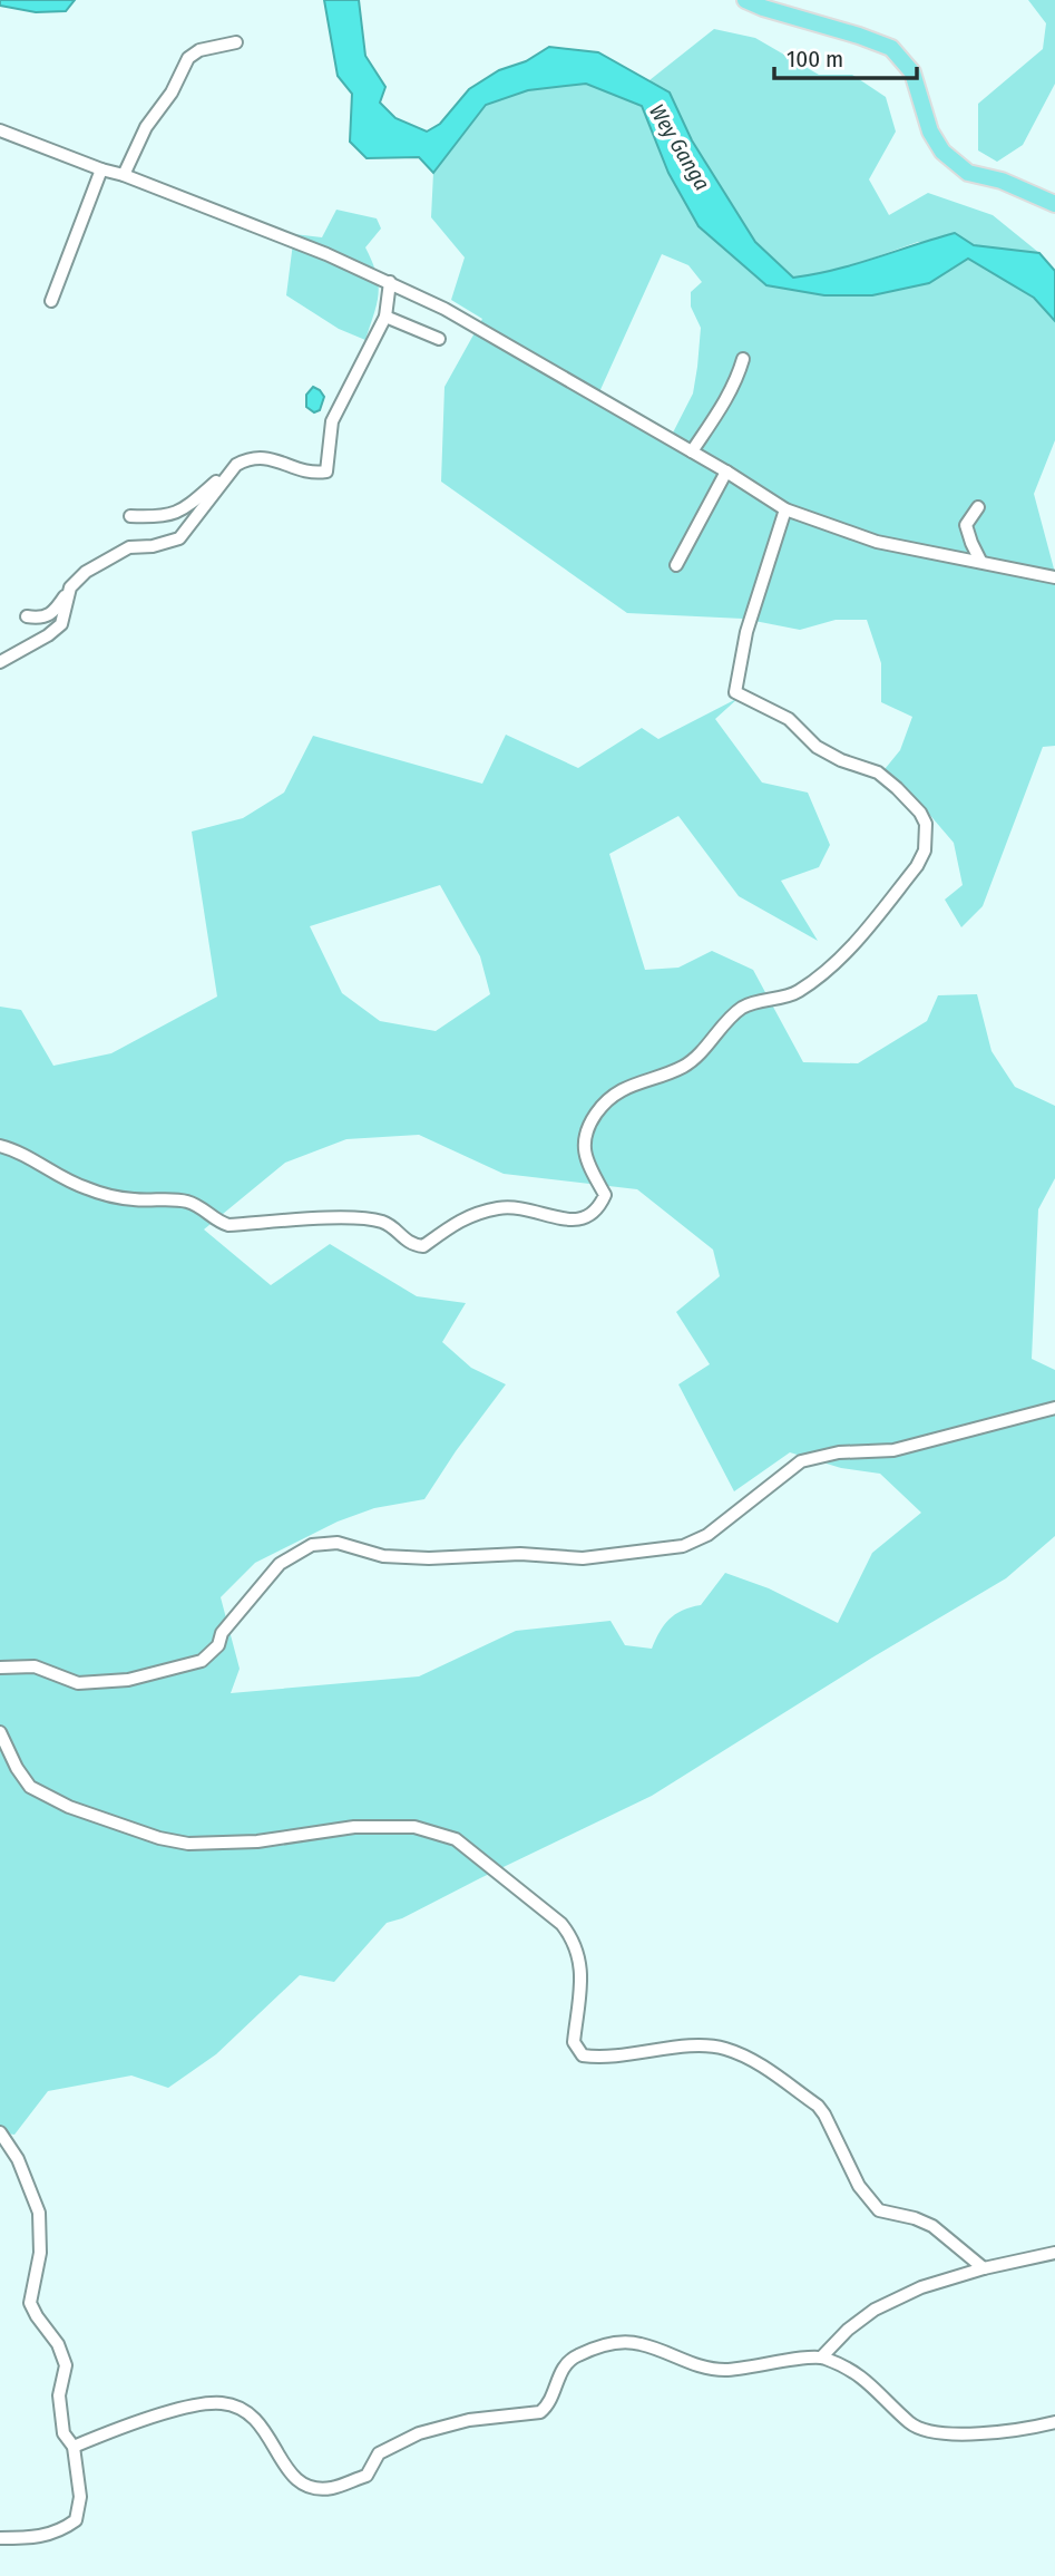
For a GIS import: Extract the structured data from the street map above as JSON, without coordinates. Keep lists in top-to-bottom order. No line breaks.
{"water":["Wey Ganga"],"scale_bar":"100 m"}
